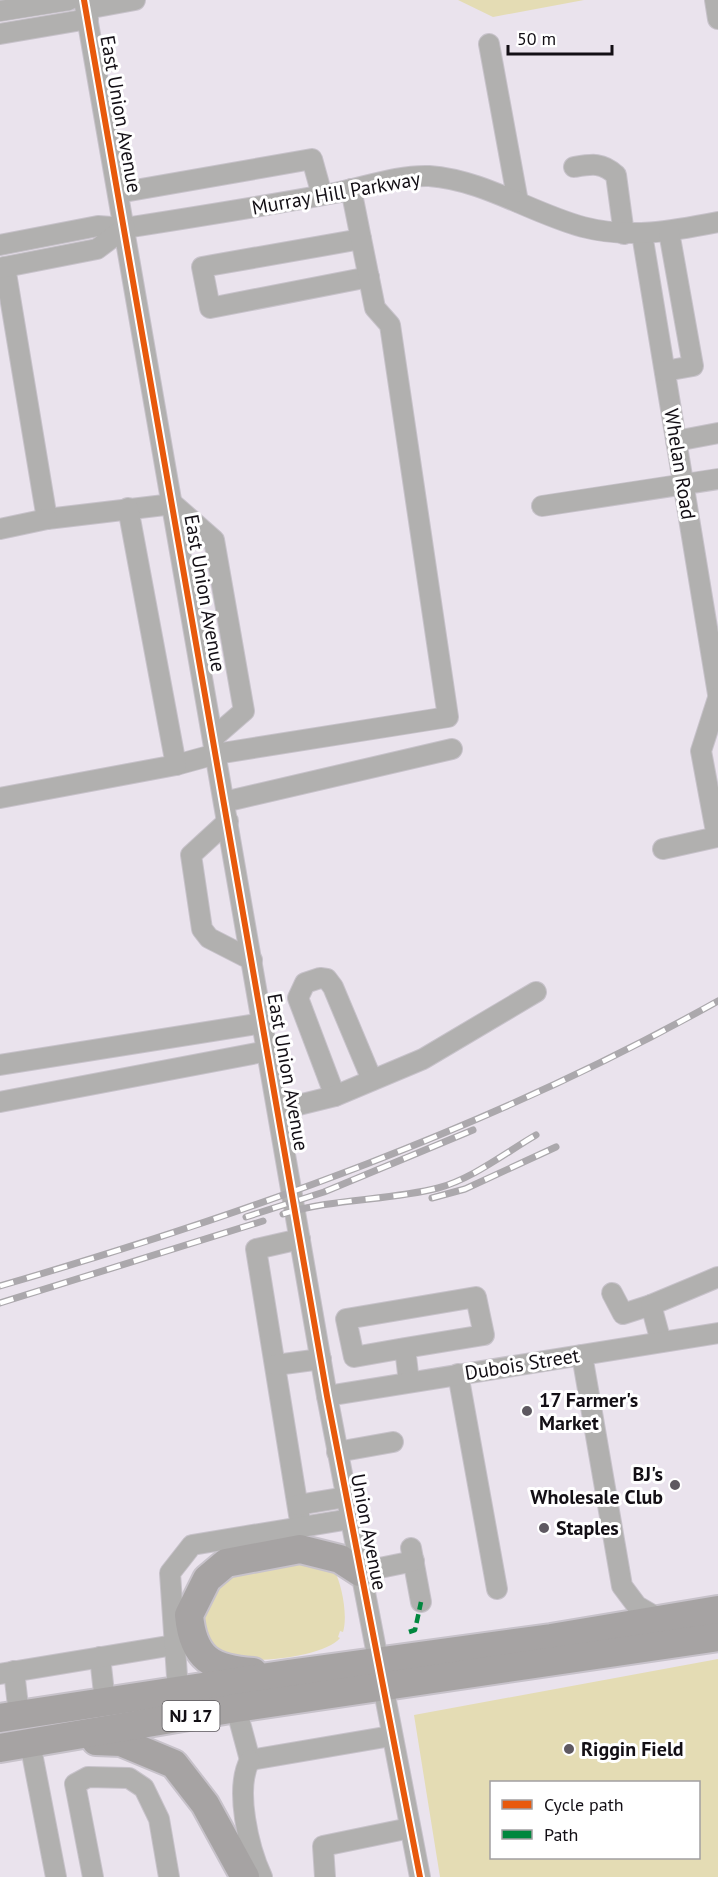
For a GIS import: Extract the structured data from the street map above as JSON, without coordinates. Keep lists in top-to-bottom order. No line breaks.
{"streets":{"highway":["NJ 17"],"street":["East Union Avenue","Murray Hill Parkway","Whelan Road","Dubois Street","Union Avenue"]},"crossings":[["East Union Avenue","Murray Hill Parkway"],["East Union Avenue","Union Avenue"],["Murray Hill Parkway","Whelan Road"],["Dubois Street","Union Avenue"],["Union Avenue","NJ 17"]],"places":["17 Farmer's Market","BJ's Wholesale Club","Staples","Riggin Field"],"legend":["Cycle path","Path"],"scale_bar":"50 m"}
